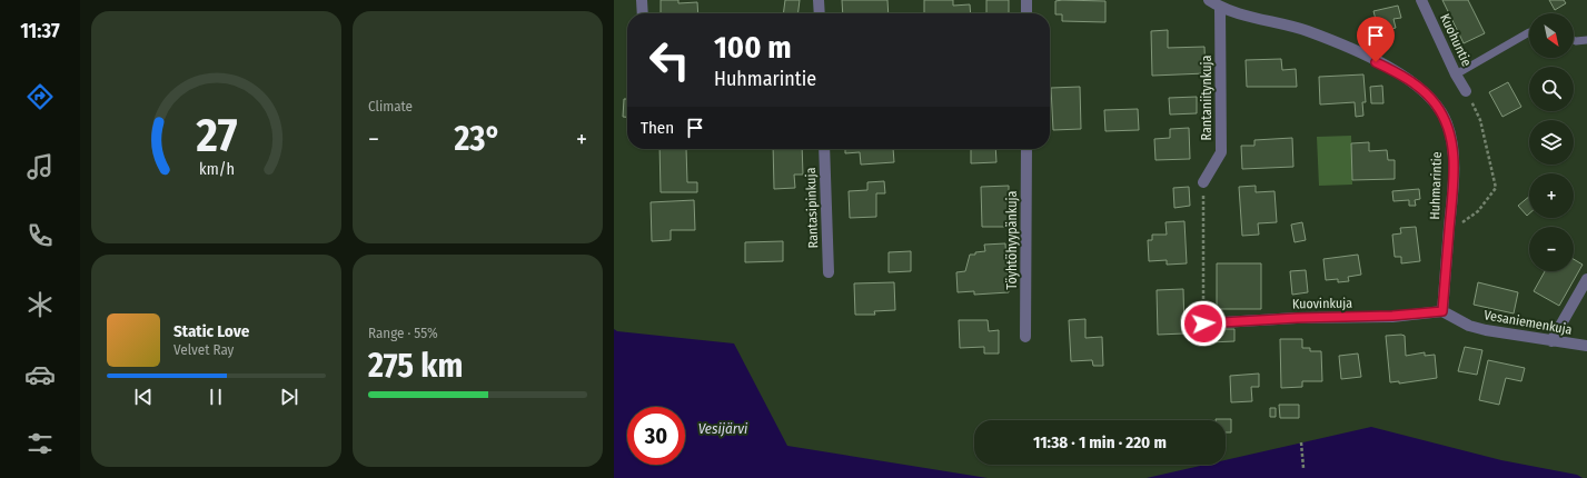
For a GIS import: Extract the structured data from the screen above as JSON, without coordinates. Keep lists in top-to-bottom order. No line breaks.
{"streets":{"street":["Kuohuntie","Rantaniitynkuja","Huhmarintie","Rantasipinkuja","Töyhtöhyypänkuja","Kuovinkuja","Vesaniemenkuja"]},"crossings":[["Rantaniitynkuja","Huhmarintie"],["Huhmarintie","Kuovinkuja"],["Huhmarintie","Vesaniemenkuja"],["Kuovinkuja","Vesaniemenkuja"]],"water":["Vesijärvi"],"north":"bottom right","page":{"tabs":"11:37","tile":["Climate",["Range · 55%","275 km"]],"map_buttons":["+","−"],"turn":["100 m","Huhmarintie"],"then":"Then","heat":["−","23°","+"],"song":["Static Love","Velvet Ray"],"limit":"30","trip":"11:38 · 1 min · 220 m","gauge":["27","km/h"]}}
